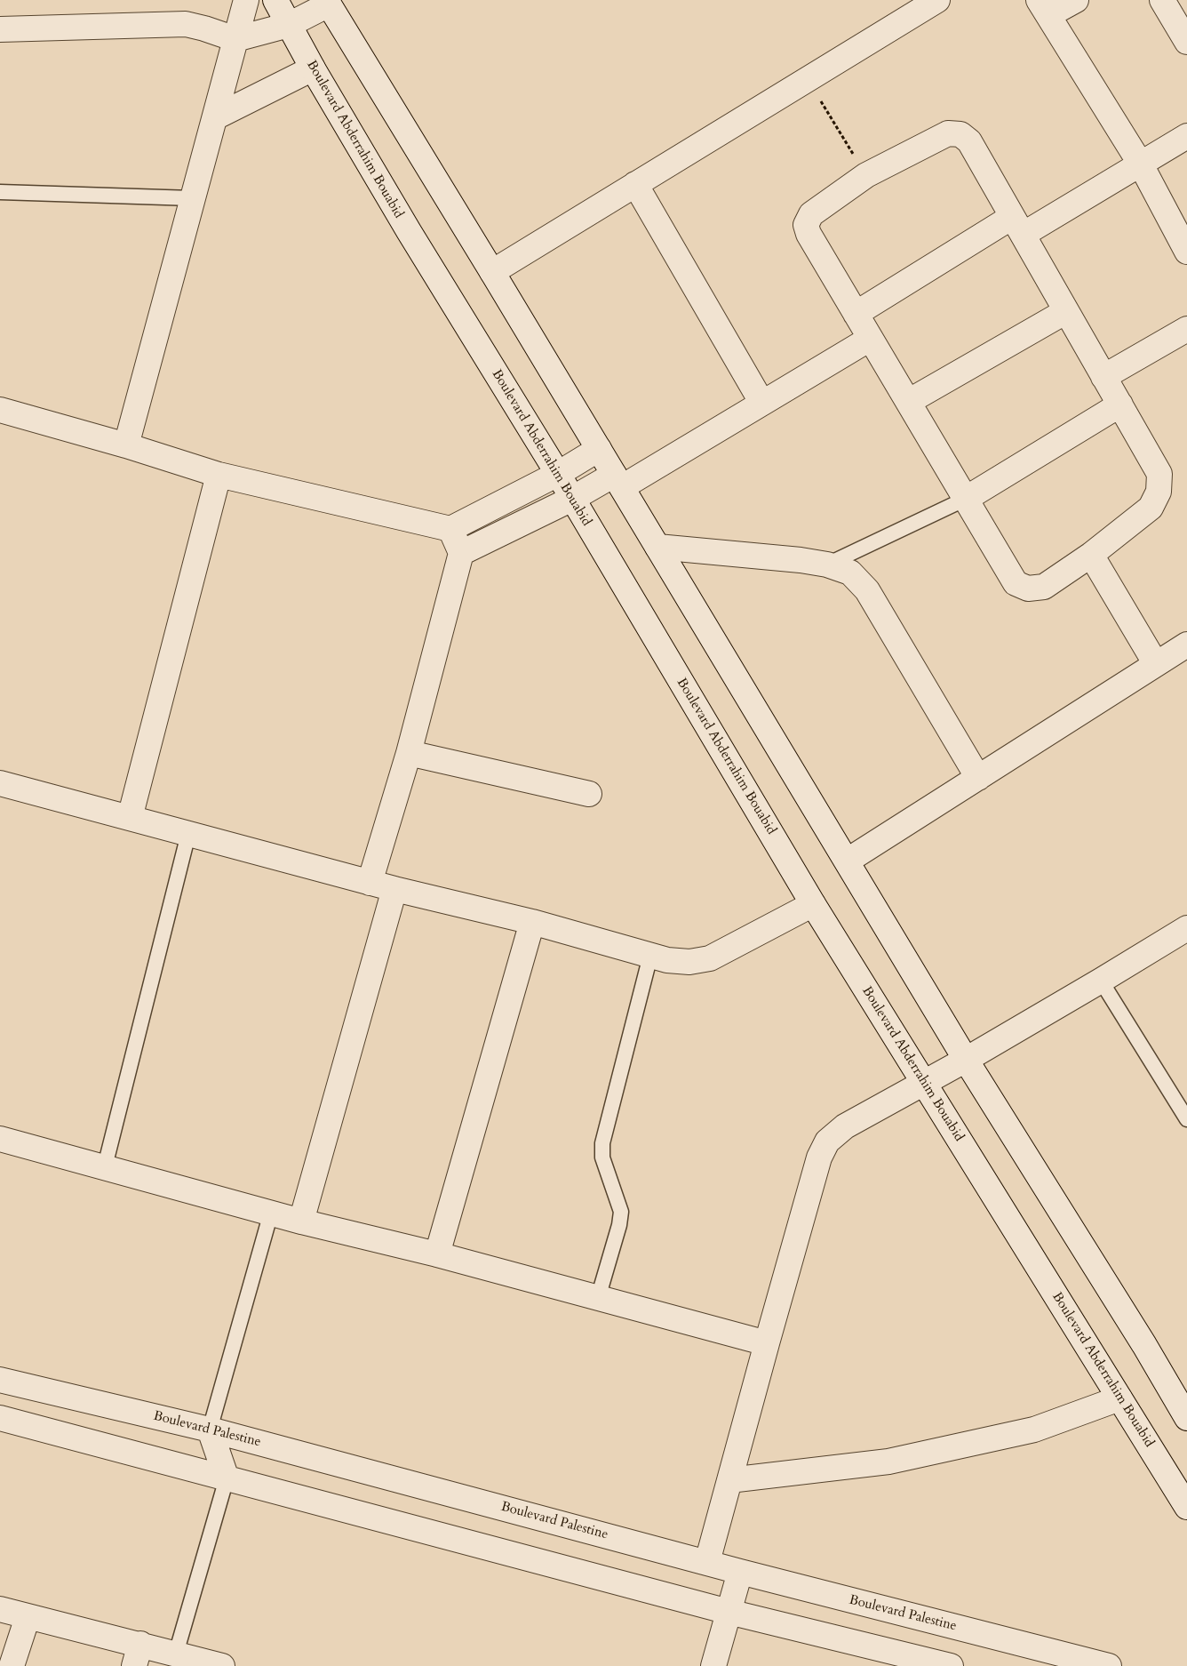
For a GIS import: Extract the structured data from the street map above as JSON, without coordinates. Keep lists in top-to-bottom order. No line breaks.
{"streets":{"street":["Boulevard Abderrahim Bouabid","Boulevard Palestine"]}}
